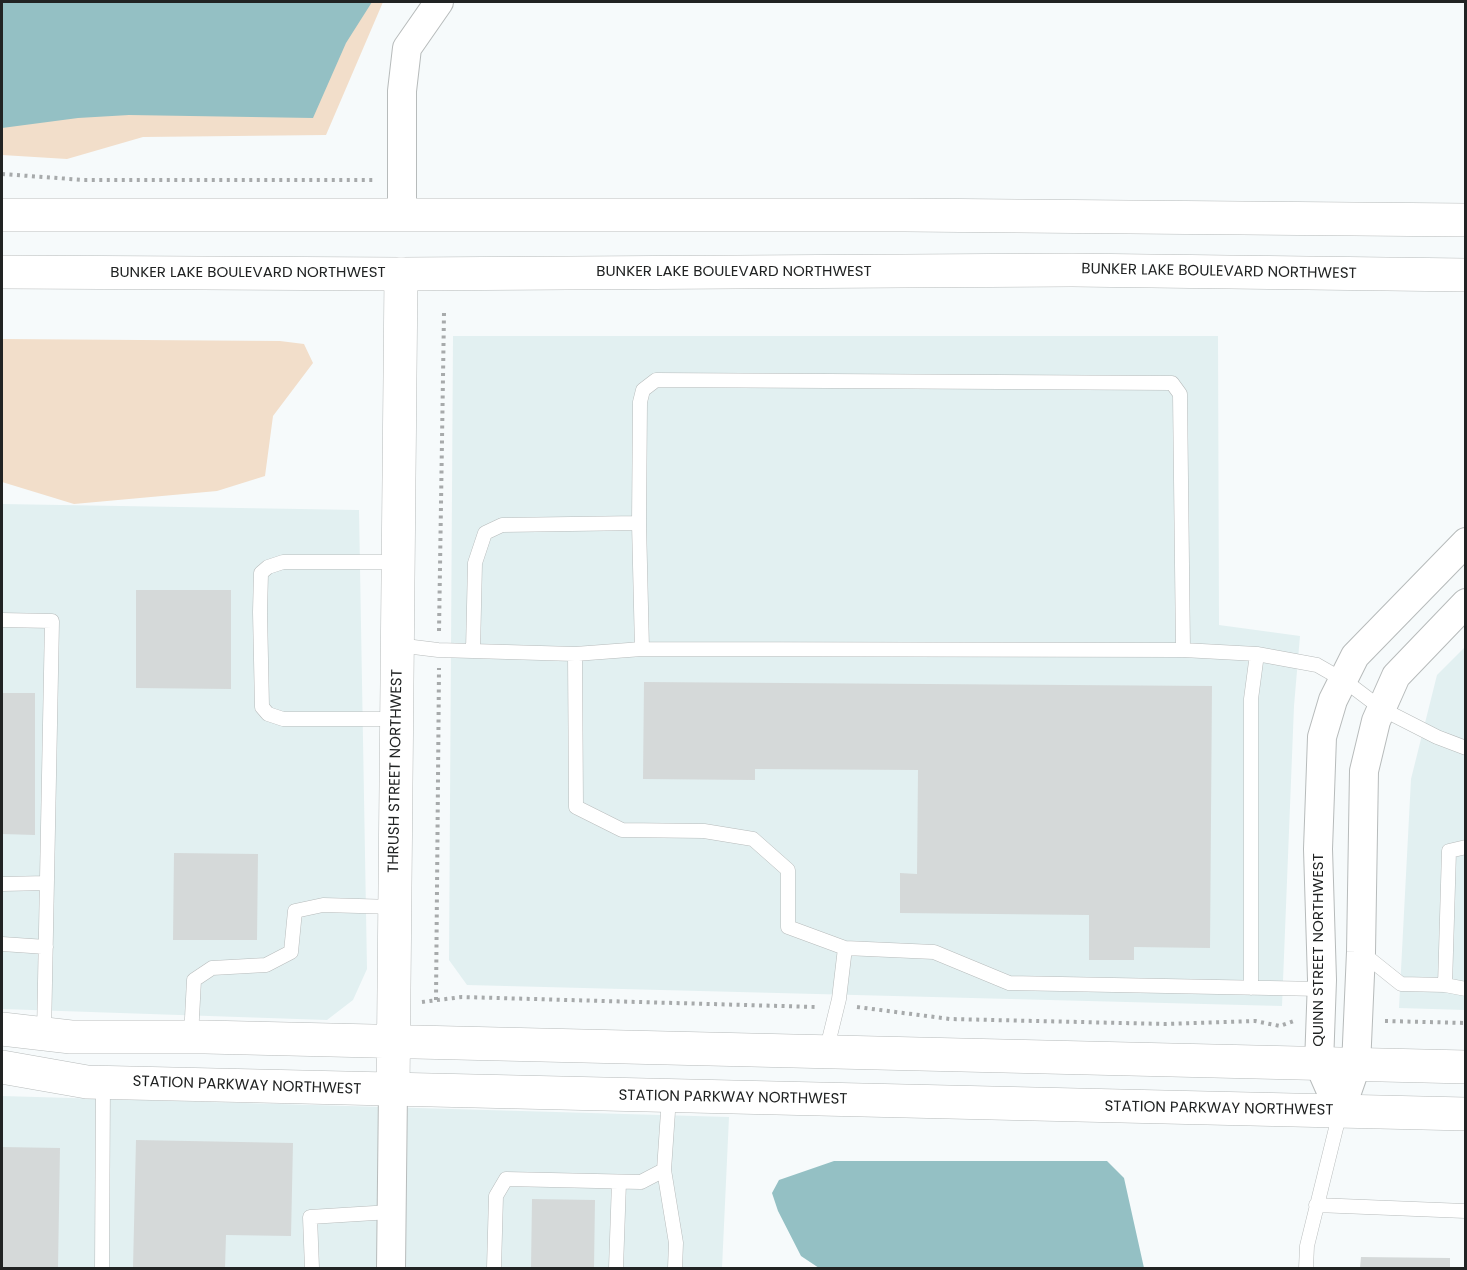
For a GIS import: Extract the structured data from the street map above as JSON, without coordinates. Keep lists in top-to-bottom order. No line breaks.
{"streets":{"street":["BUNKER LAKE BOULEVARD NORTHWEST","THRUSH STREET NORTHWEST","QUINN STREET NORTHWEST","STATION PARKWAY NORTHWEST"]},"crossings":[["BUNKER LAKE BOULEVARD NORTHWEST","THRUSH STREET NORTHWEST"],["THRUSH STREET NORTHWEST","STATION PARKWAY NORTHWEST"],["QUINN STREET NORTHWEST","STATION PARKWAY NORTHWEST"]]}
